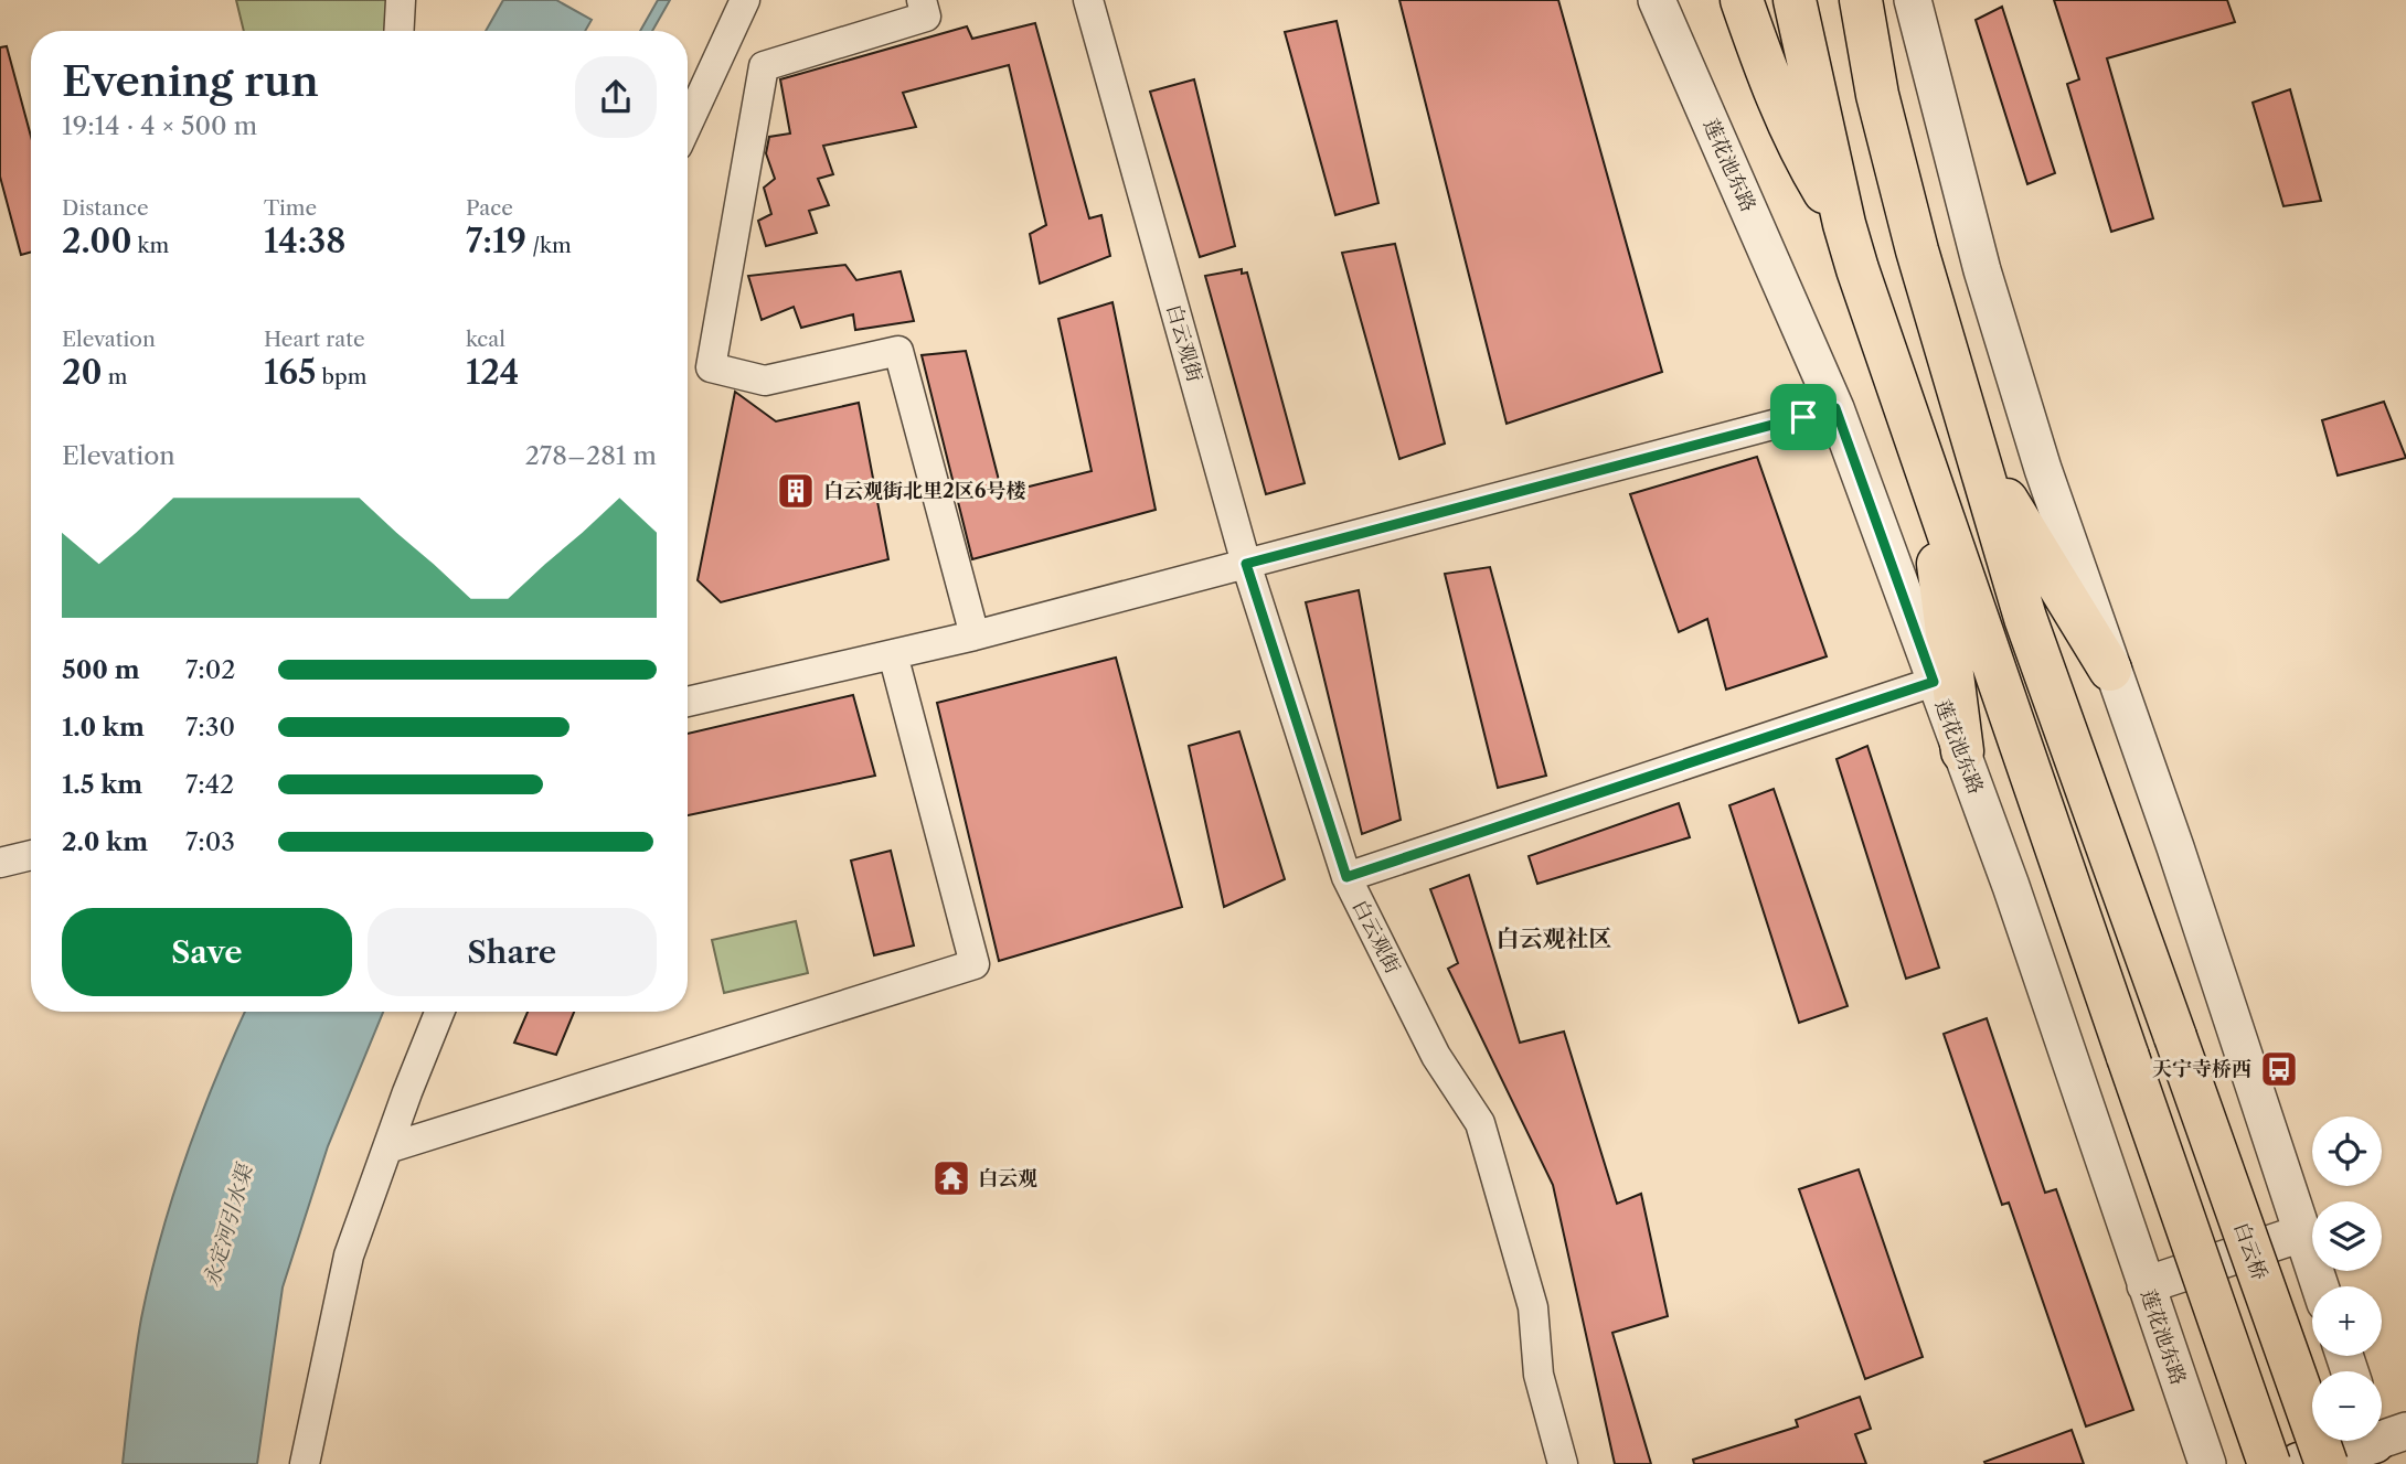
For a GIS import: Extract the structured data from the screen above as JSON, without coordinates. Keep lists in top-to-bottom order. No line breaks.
{"streets":{"highway":["白云桥"],"street":["莲花池东路","白云观街"]},"districts":["白云观社区"],"water":["永定河引水渠"],"places":{"building":["白云观街北里2区6号楼"],"bus stop":["天宁寺桥西"],"temple":["白云观"]},"page":{"heading":["Evening run","19:14 · 4 × 500 m"],"stats":[["Distance","2.00 km"],["Time","14:38"],["Pace","7:19 /km"],["Elevation","20 m"],["Heart rate","165 bpm"],["kcal","124"]],"chart":["Elevation","278–281 m"],"list":[{"name":"500 m","note":"7:02"},{"name":"1.0 km","note":"7:30"},{"name":"1.5 km","note":"7:42"},{"name":"2.0 km","note":"7:03"}],"buttons":["Save","Share"],"map_buttons":["+","−"]}}
